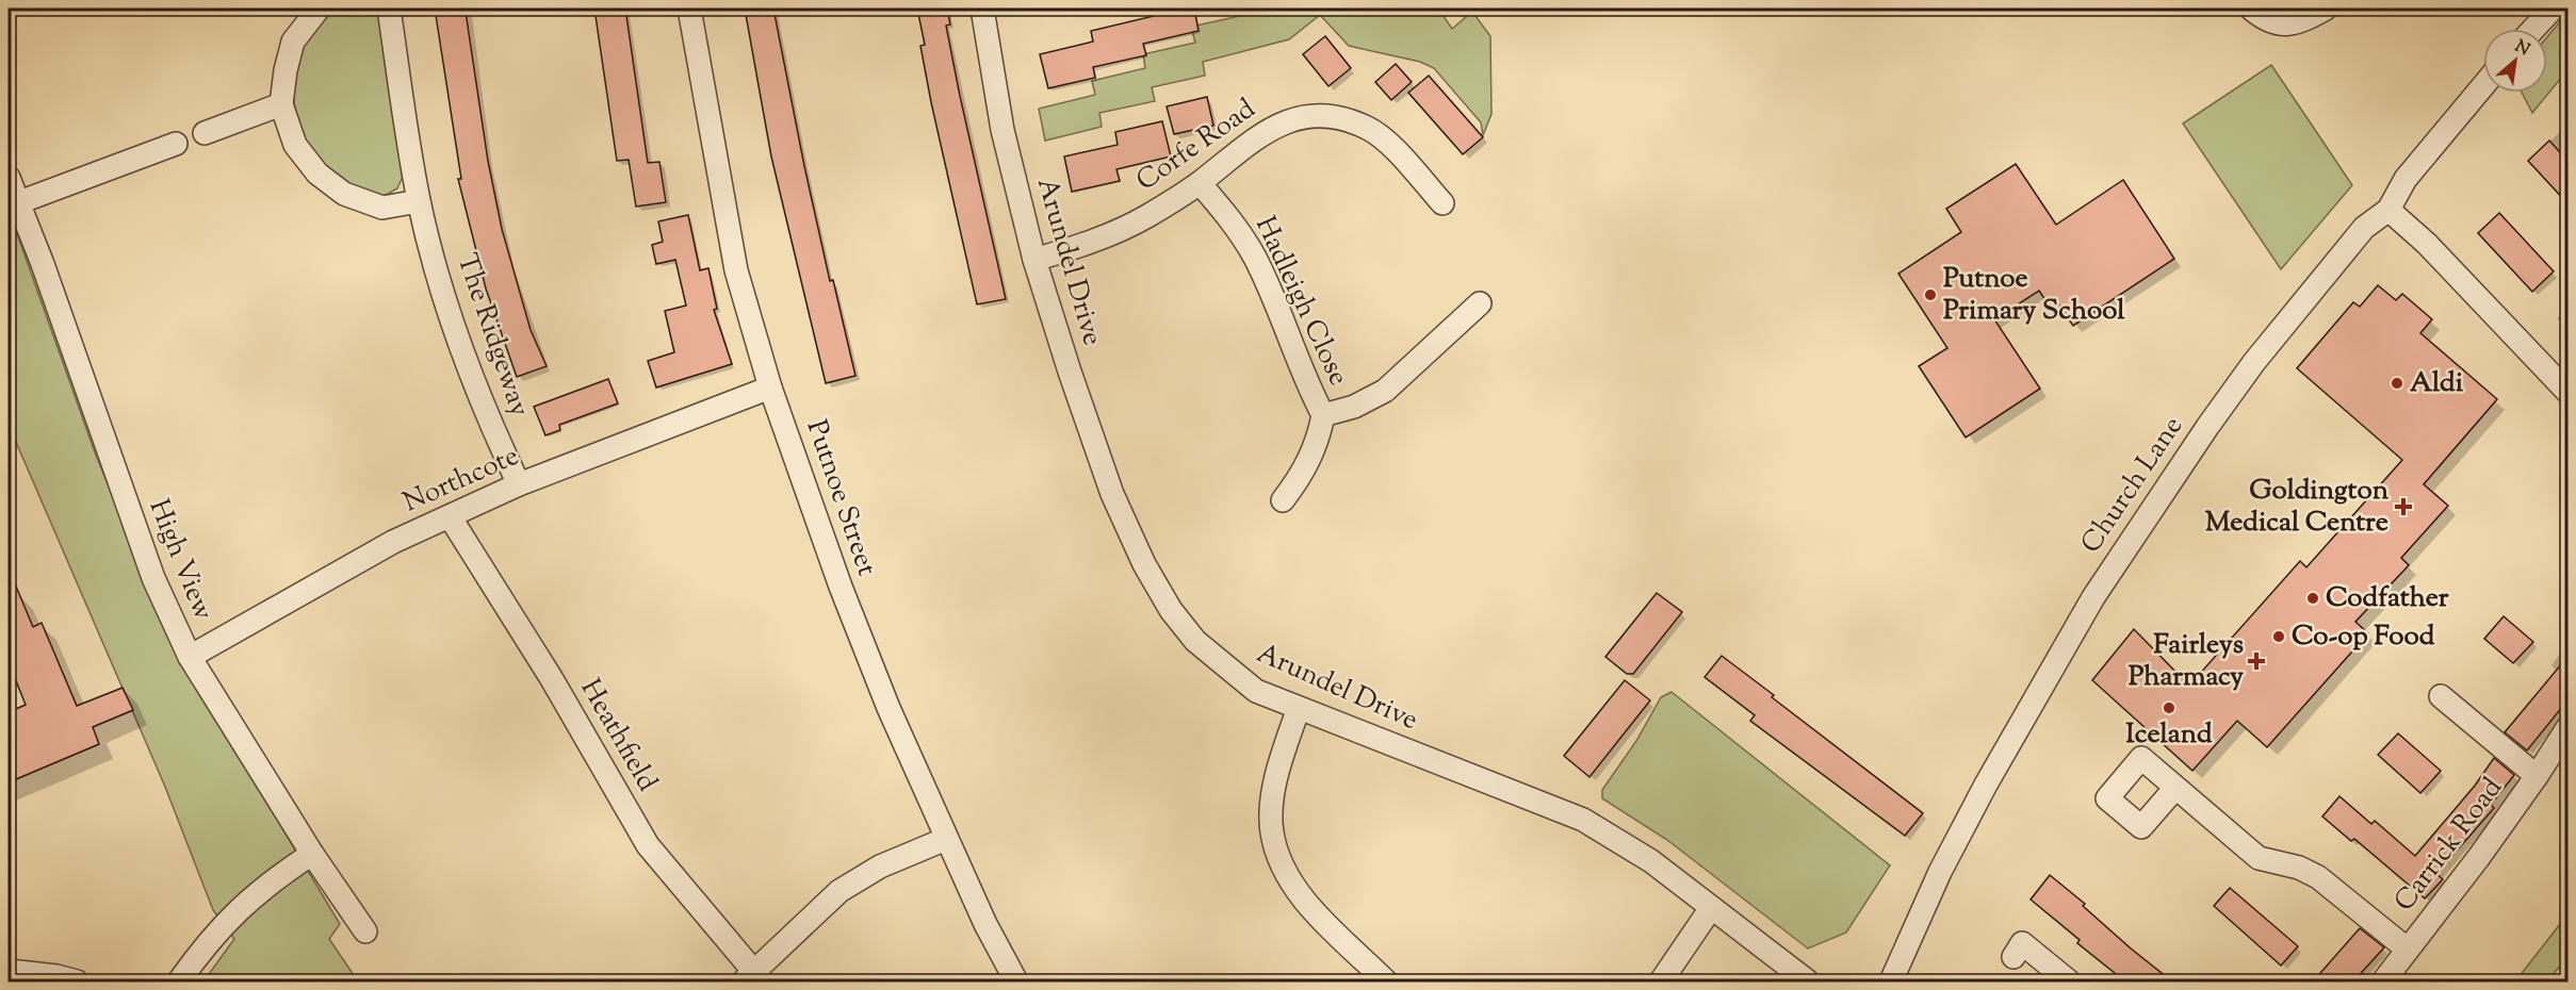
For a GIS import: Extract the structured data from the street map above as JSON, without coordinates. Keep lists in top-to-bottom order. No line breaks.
{"streets":{"street":["Corfe Road","Arundel Drive","Hadleigh Close","The Ridgeway","Northcote","Church Lane","Putnoe Street","High View","Heathfield","Carrick Road"]},"crossings":[["Corfe Road","Arundel Drive"],["Corfe Road","Hadleigh Close"],["The Ridgeway","Northcote"],["Northcote","Putnoe Street"],["Northcote","High View"],["Northcote","Heathfield"]],"places":{"other":["Putnoe Primary School","Aldi","Codfather","Co-op Food","Iceland"],"health":["Goldington Medical Centre","Fairleys Pharmacy"]},"north":"top right"}
